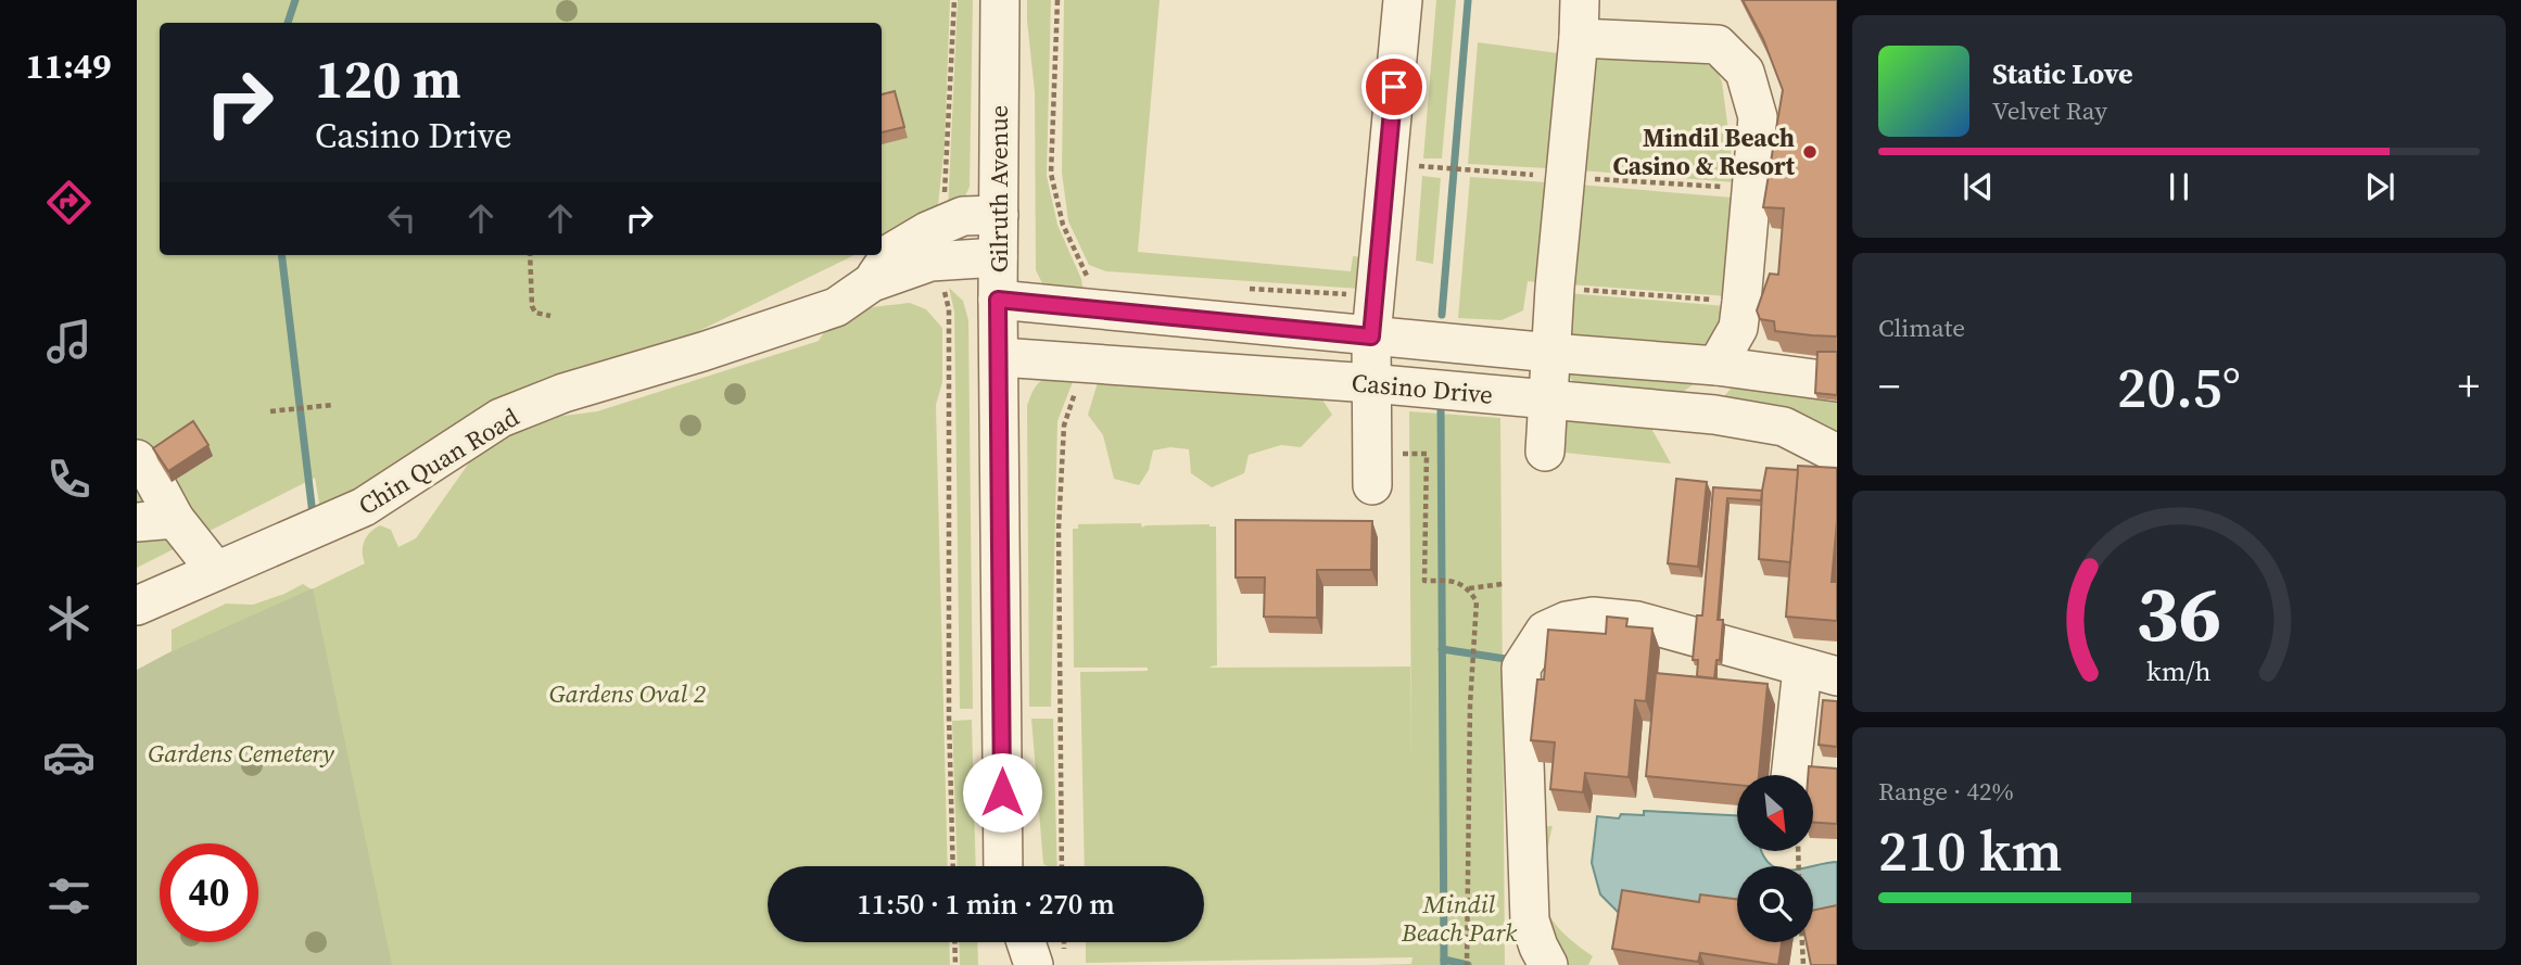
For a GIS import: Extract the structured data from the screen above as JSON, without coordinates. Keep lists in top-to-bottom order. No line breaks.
{"streets":{"street":["Gilruth Avenue","Casino Drive","Chin Quan Road"]},"crossings":[["Gilruth Avenue","Casino Drive"],["Gilruth Avenue","Chin Quan Road"]],"parks":["Gardens Oval 2","Gardens Cemetery","Mindil Beach Park"],"places":["Mindil Beach Casino & Resort"],"north":"bottom right","page":{"tabs":"11:49","turn":["120 m","Casino Drive"],"song":["Static Love","Velvet Ray"],"tile":["Climate",["Range · 42%","210 km"]],"heat":["−","20.5°","+"],"limit":"40","trip":"11:50 · 1 min · 270 m","gauge":["36","km/h"]}}
